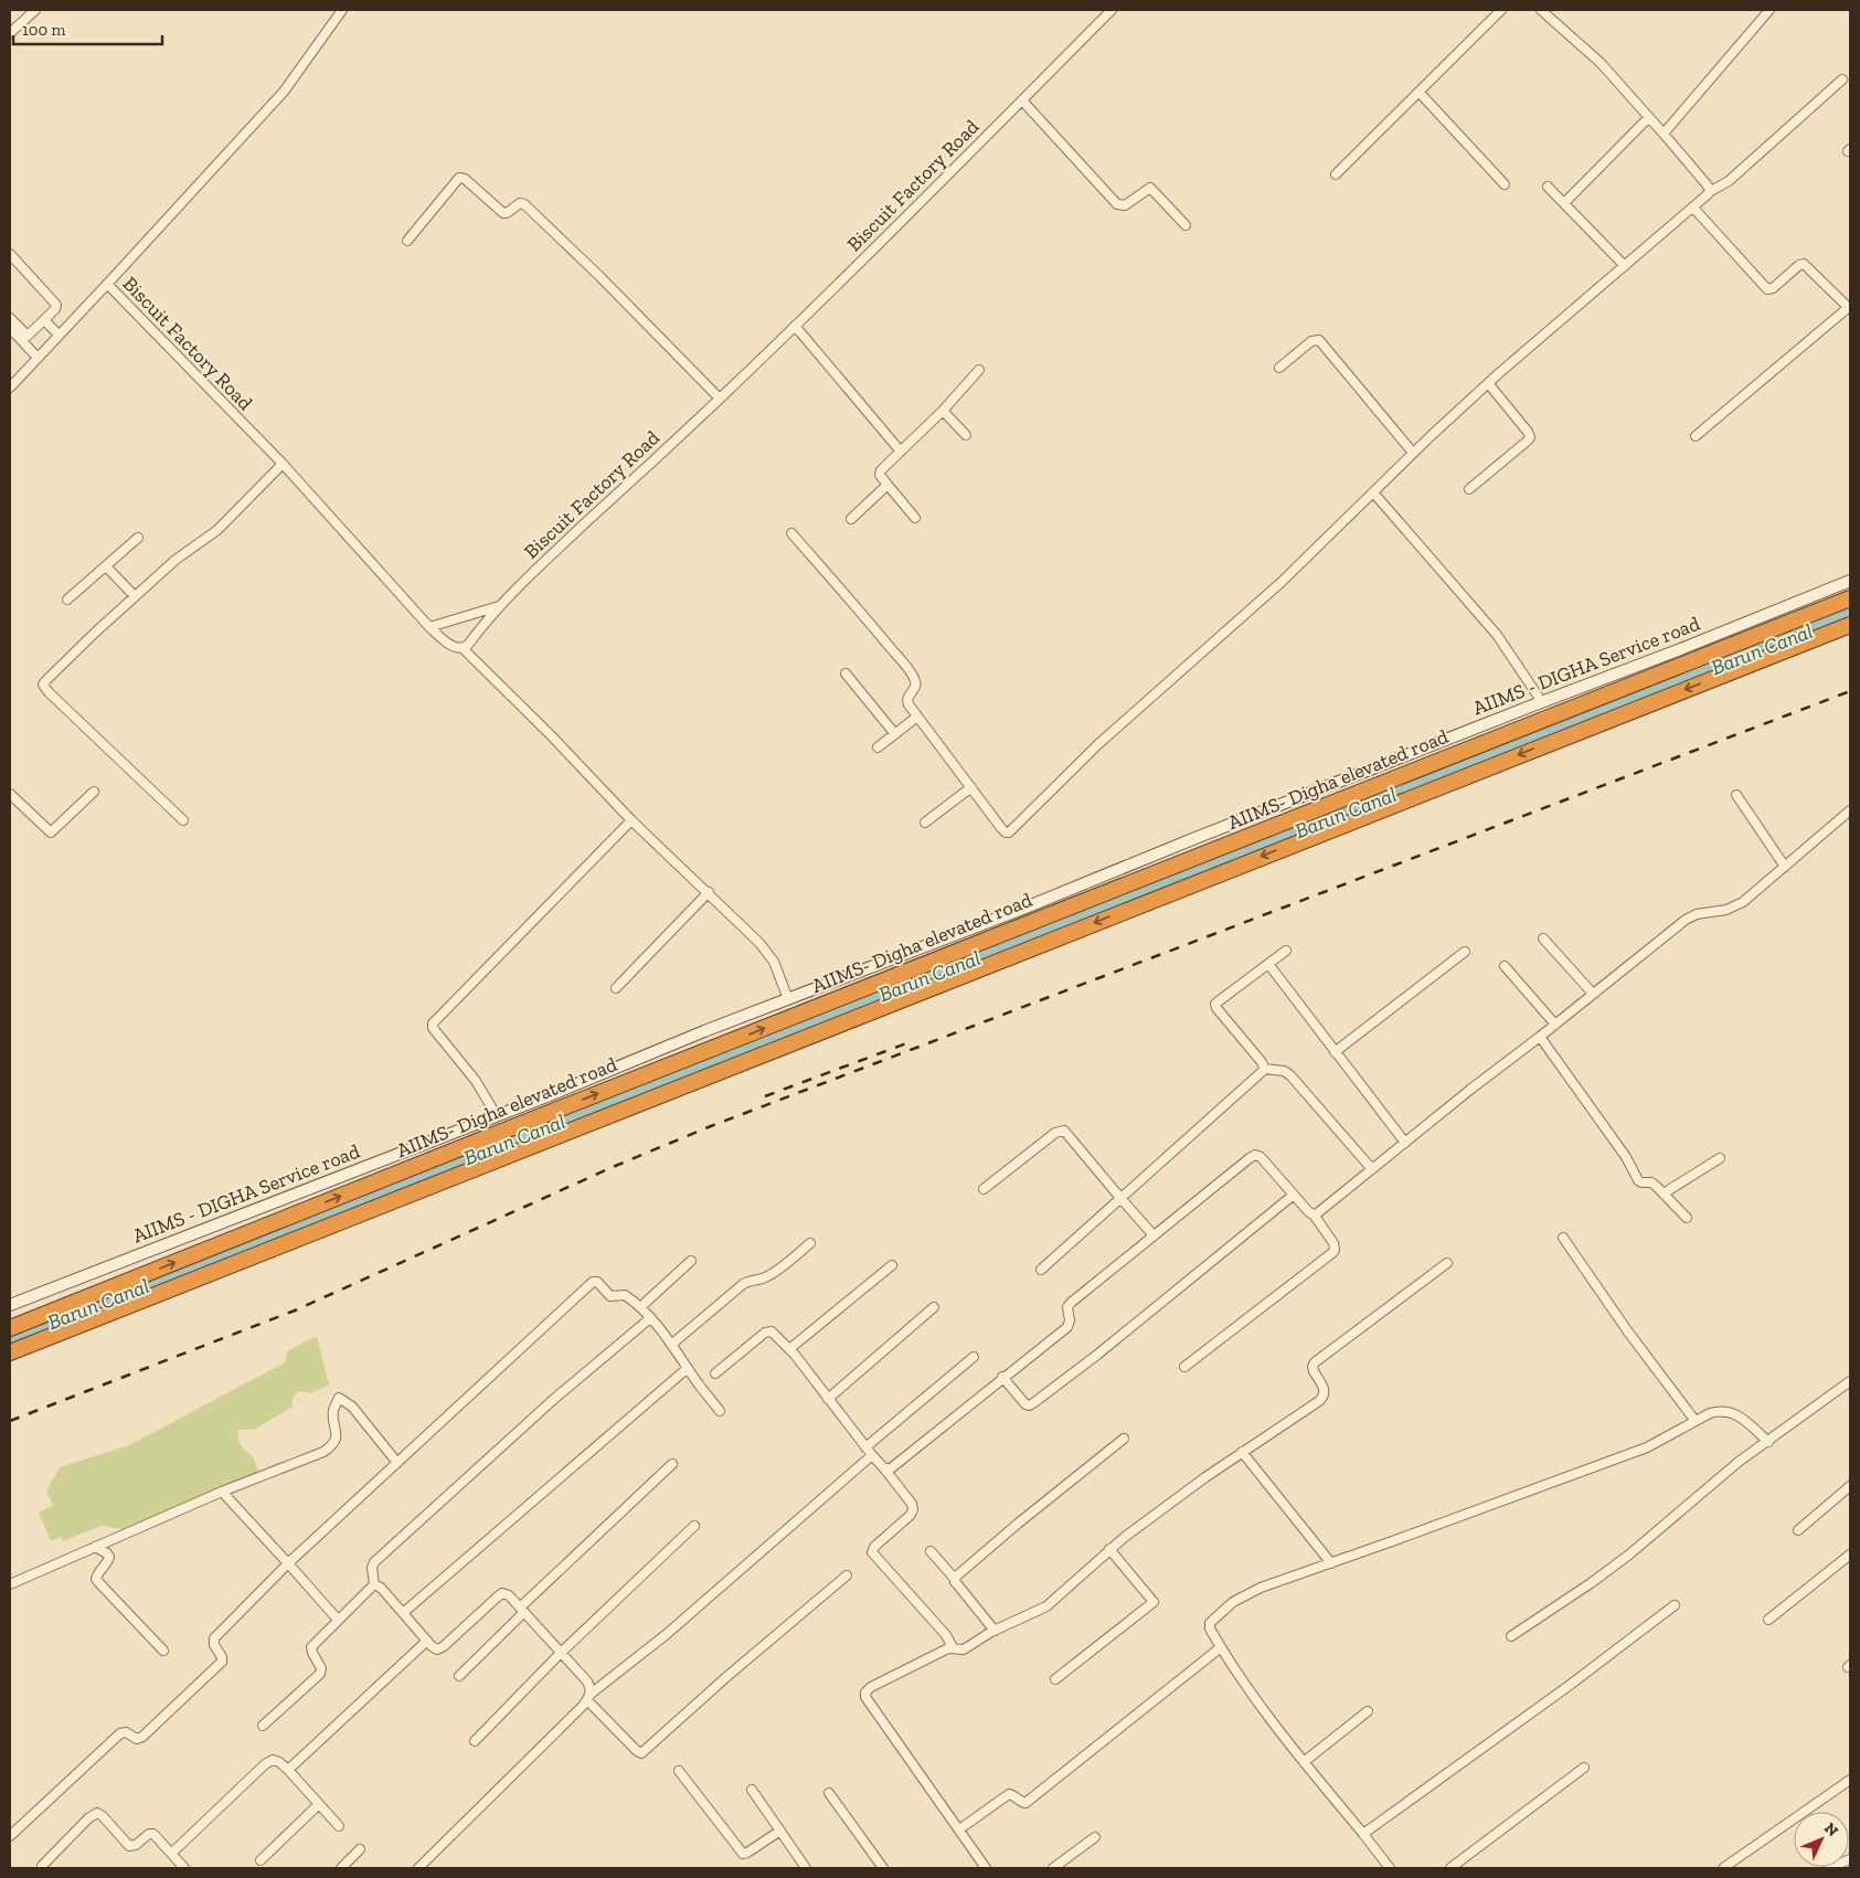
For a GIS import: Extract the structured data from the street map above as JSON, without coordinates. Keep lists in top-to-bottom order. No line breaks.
{"streets":{"highway":["AIIMS- Digha elevated road"],"main road":["AIIMS - DIGHA Service road"],"street":["Biscuit Factory Road"]},"water":["Barun Canal"],"scale_bar":"100 m","north":"top right"}
